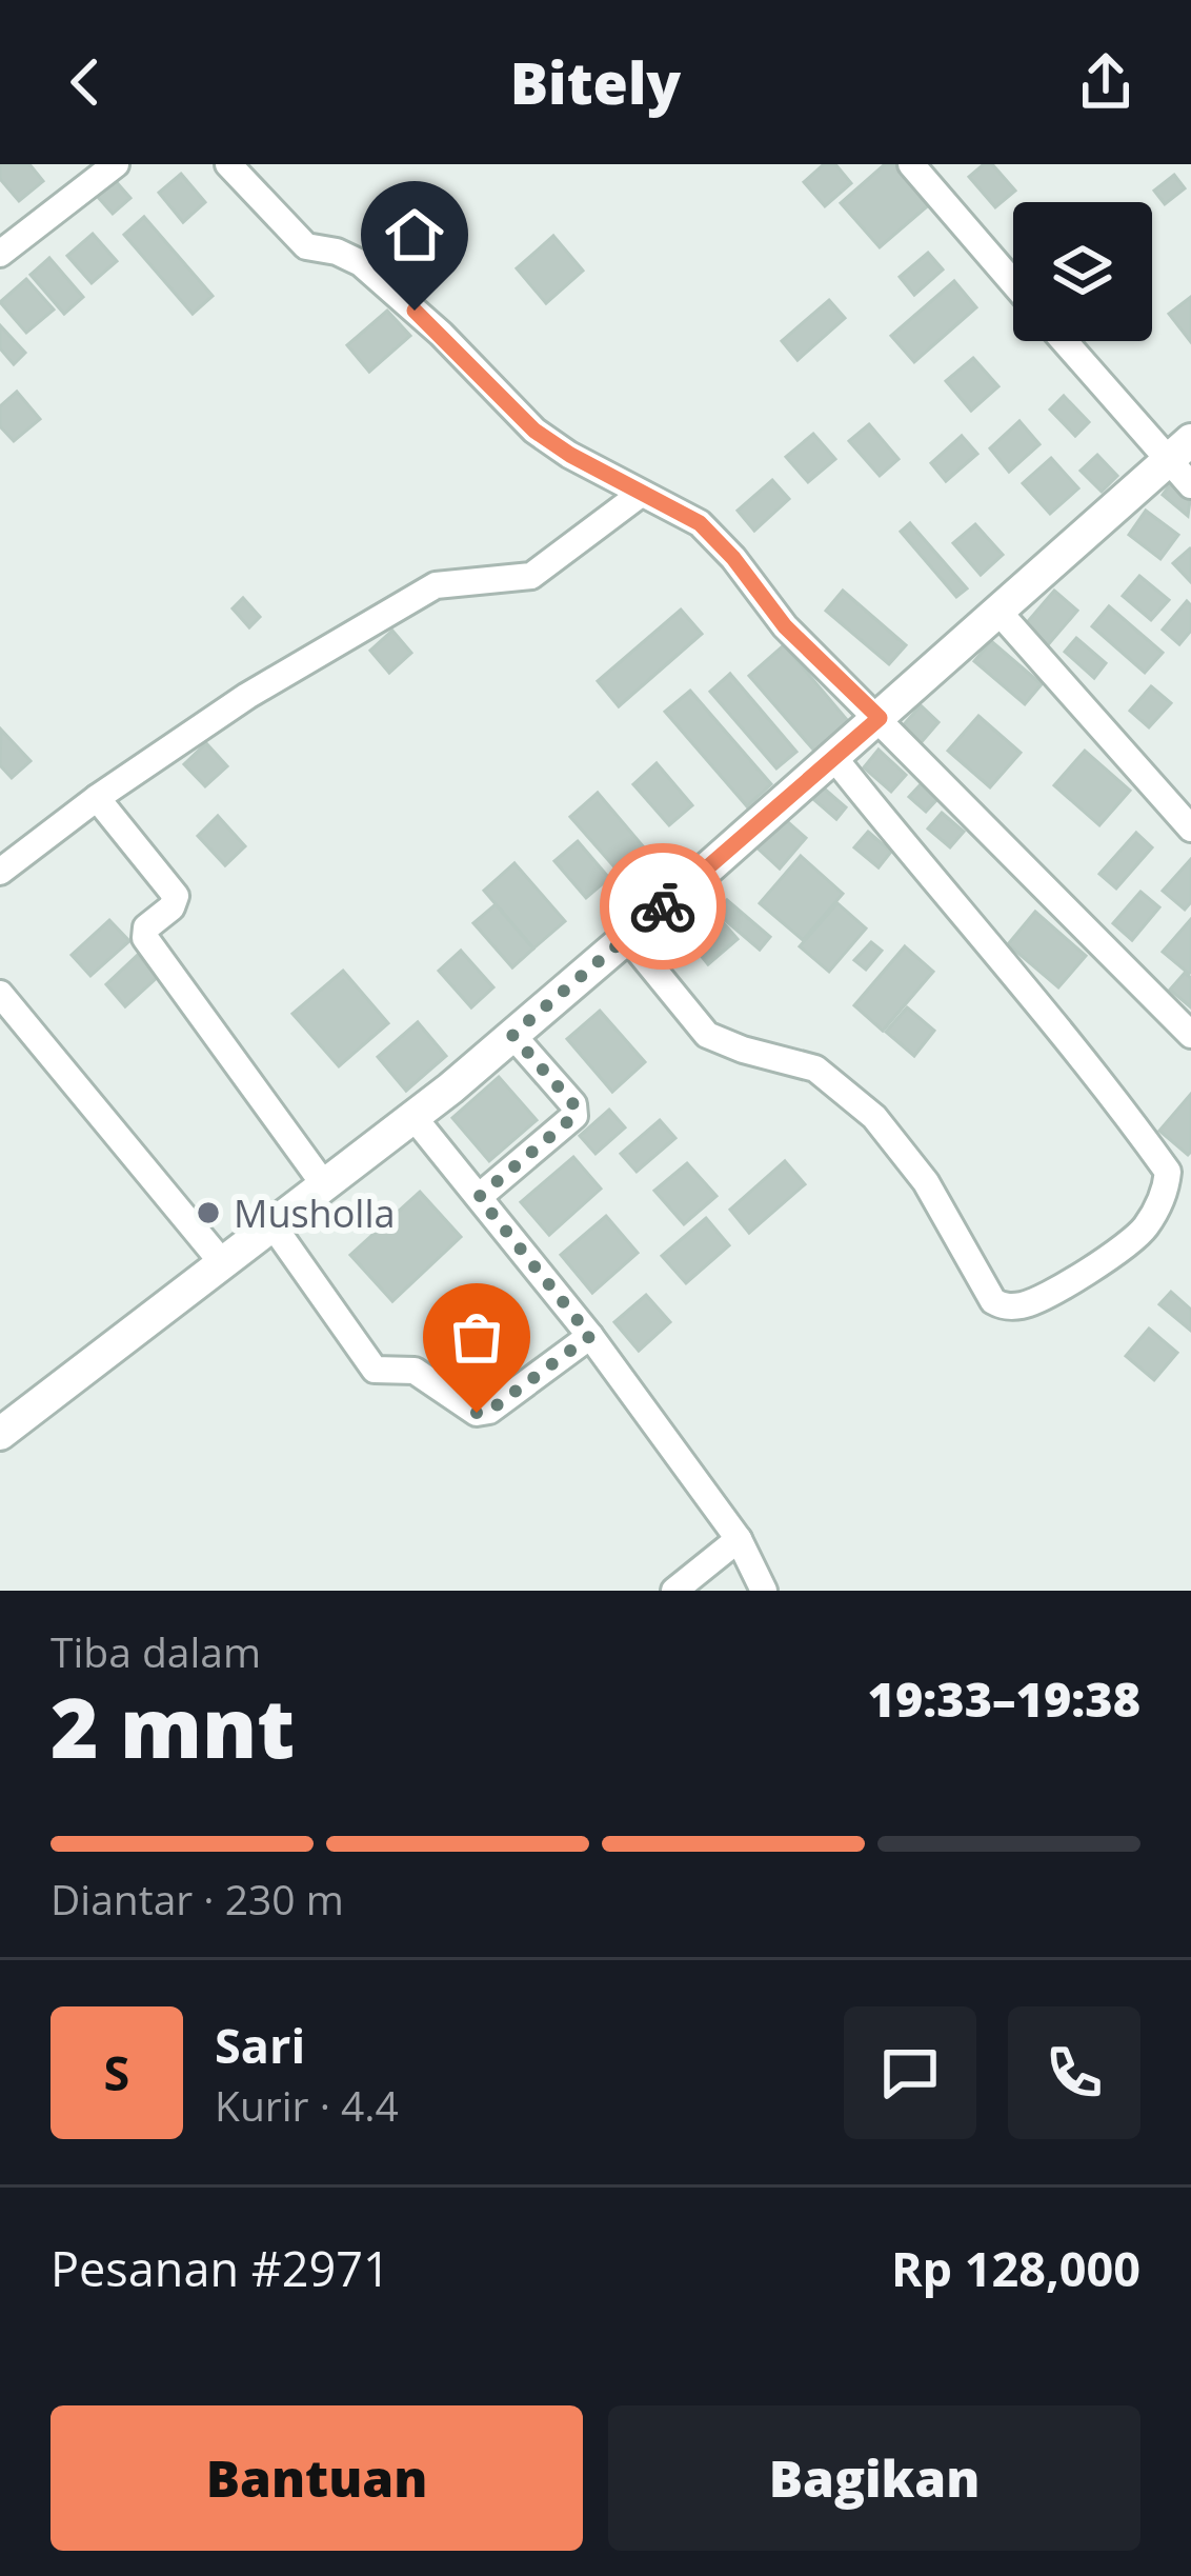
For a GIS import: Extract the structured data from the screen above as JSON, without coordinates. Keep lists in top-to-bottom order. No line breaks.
{"places":["Musholla"],"page":{"header":"Bitely","heading":["2 mnt","Tiba dalam","19:33–19:38"],"panel":["Sari","Kurir · 4.4","Pesanan #2971","Rp 128,000"],"bar":"Diantar · 230 m","round":"S","buttons":["Bantuan","Bagikan"]}}
